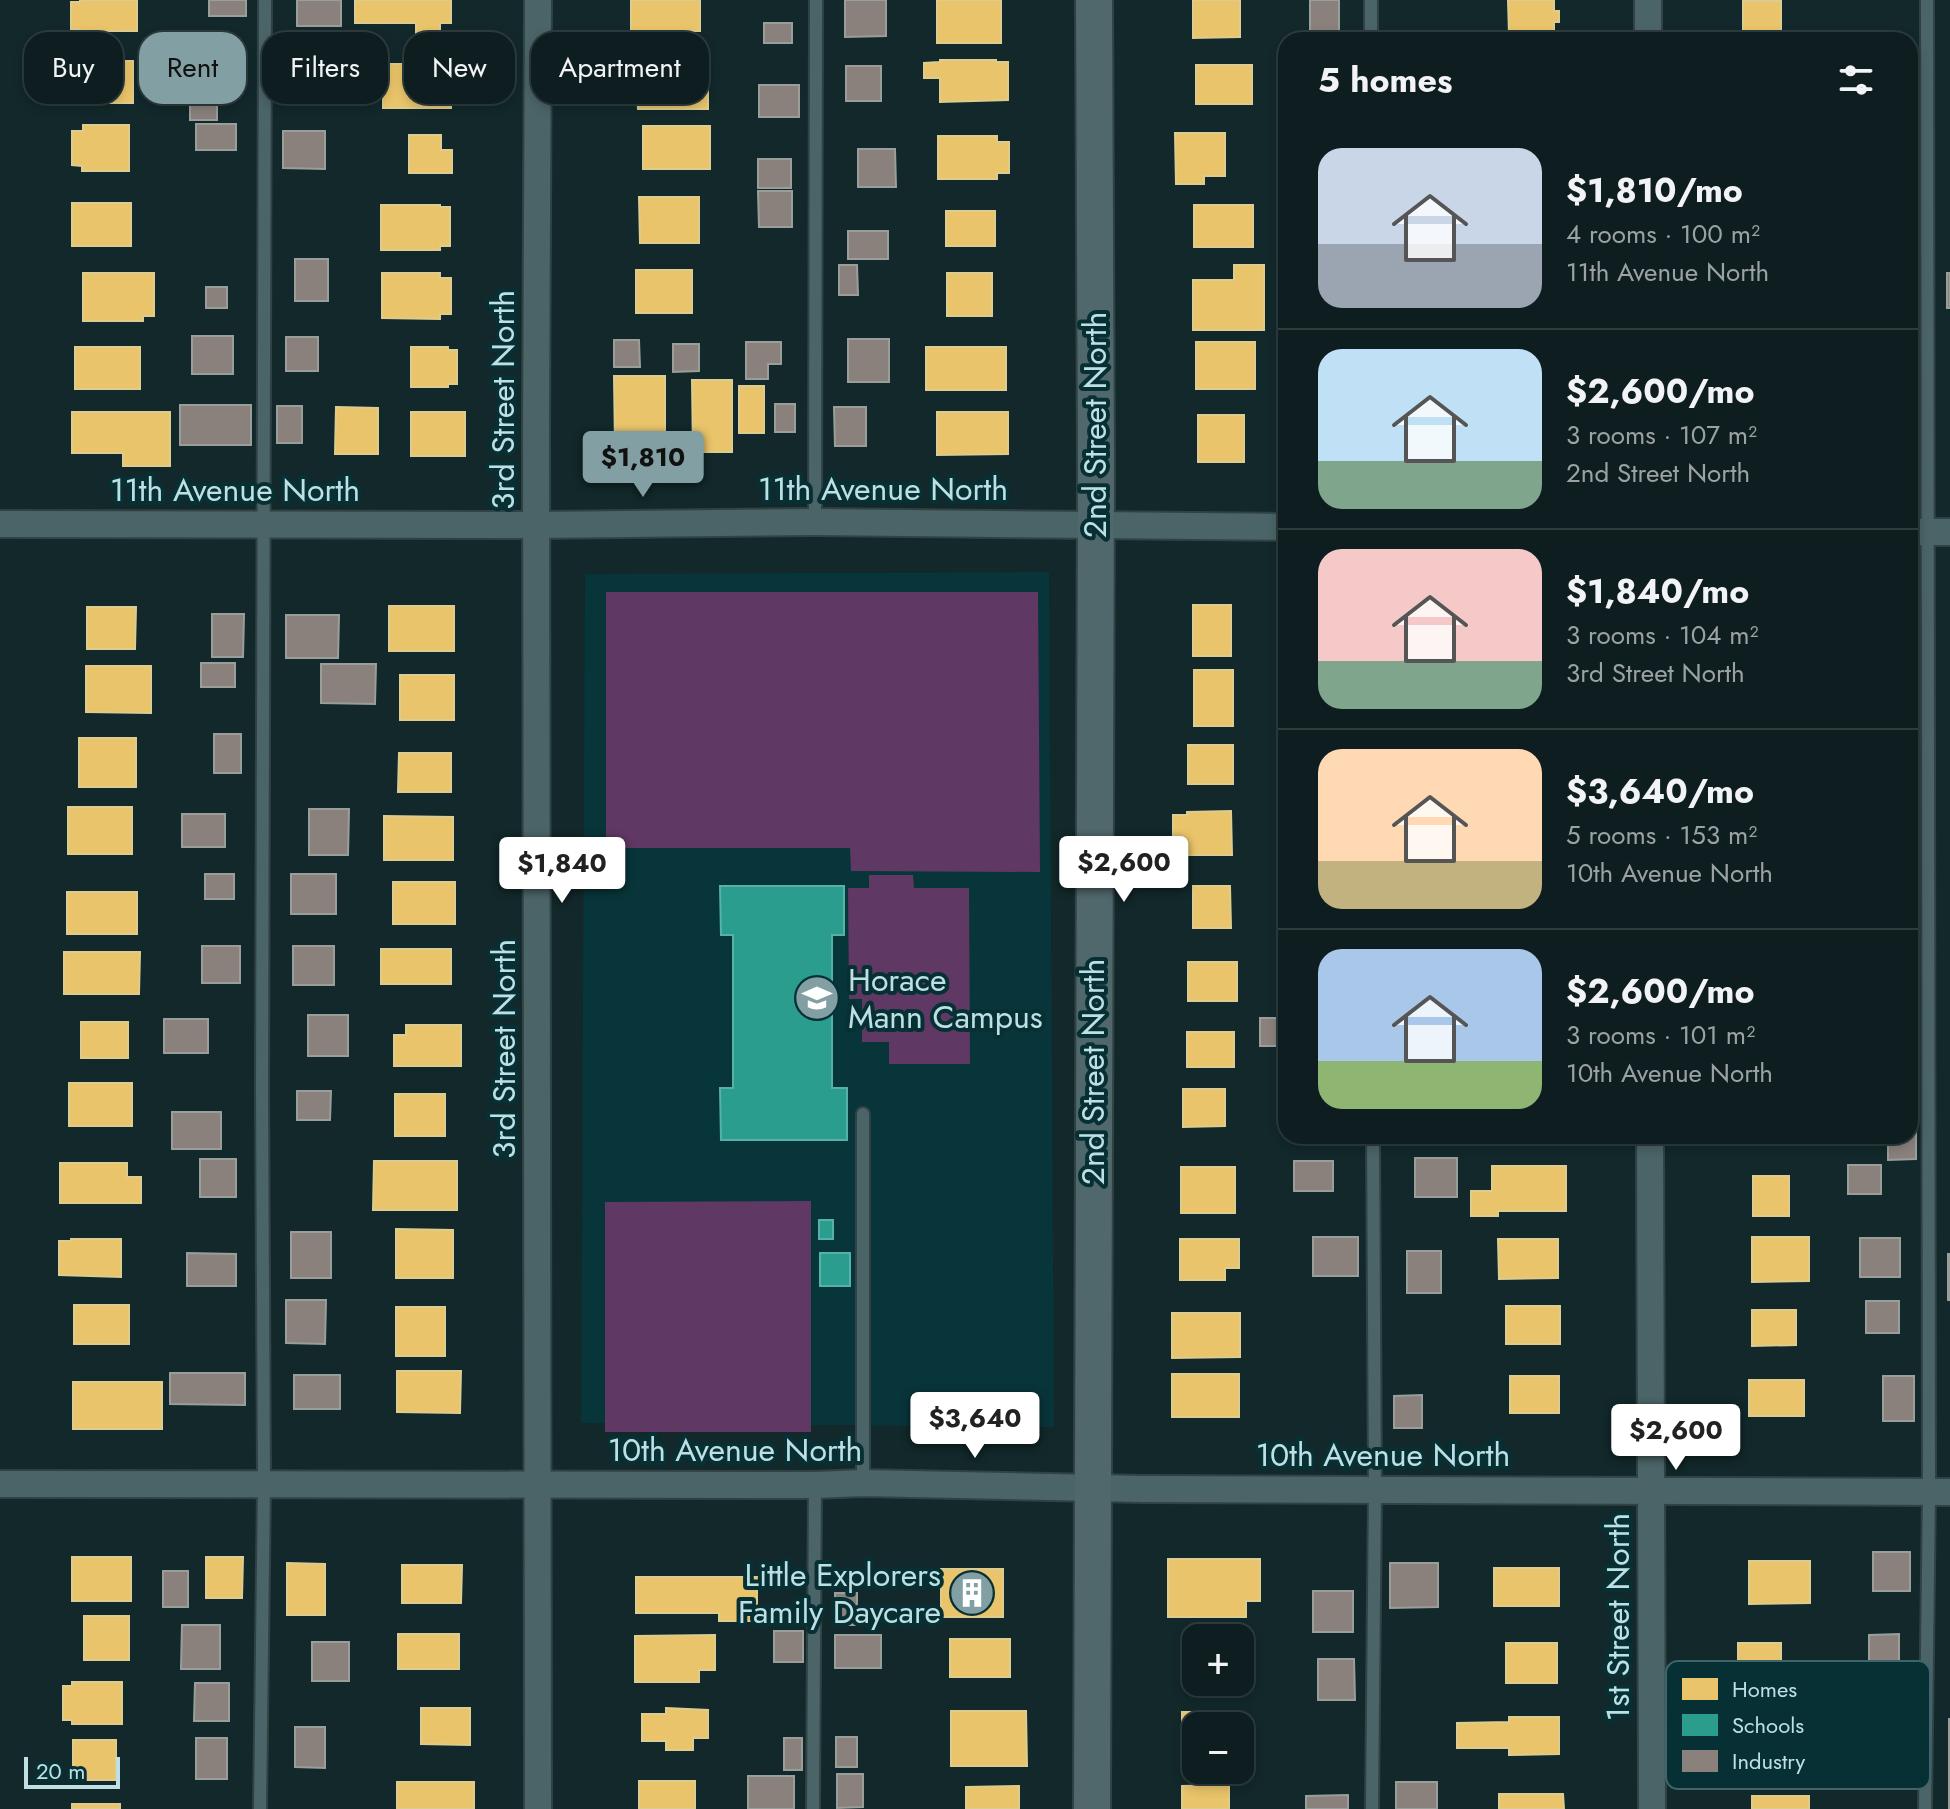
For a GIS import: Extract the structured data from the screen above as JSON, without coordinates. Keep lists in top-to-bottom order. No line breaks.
{"streets":{"street":["3rd Street North","2nd Street North","11th Avenue North","10th Avenue North","1st Street North"]},"crossings":[["3rd Street North","11th Avenue North"],["3rd Street North","10th Avenue North"],["2nd Street North","11th Avenue North"],["2nd Street North","10th Avenue North"],["10th Avenue North","1st Street North"]],"places":{"school or university":["Horace Mann Campus"],"building":["Little Explorers Family Daycare"]},"legend":["Homes","Schools","Industry"],"scale_bar":"20 m","page":{"chip":["Buy","Rent","Filters","New","Apartment"],"heading":"5 homes","list":[{"name":"$1,810/mo","note":"4 rooms · 100 m² · 11th Avenue North"},{"name":"$2,600/mo","note":"3 rooms · 107 m² · 2nd Street North"},{"name":"$1,840/mo","note":"3 rooms · 104 m² · 3rd Street North"},{"name":"$3,640/mo","note":"5 rooms · 153 m² · 10th Avenue North"},{"name":"$2,600/mo","note":"3 rooms · 101 m² · 10th Avenue North"}],"price":["$1,810","$2,600","$1,840","$3,640","$2,600"],"map_buttons":["+","−"],"scale":"20 m"}}
